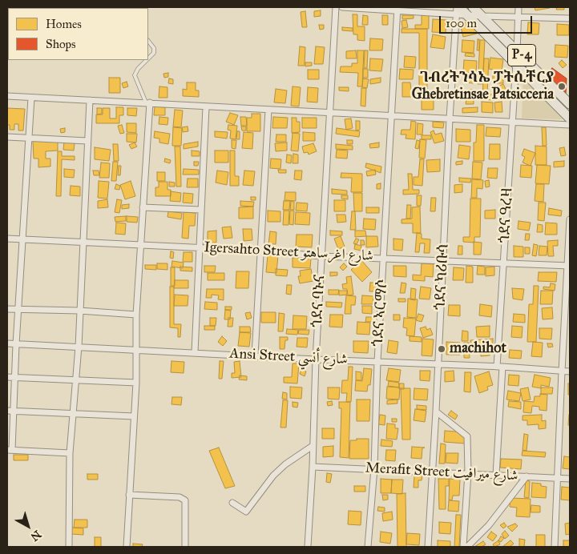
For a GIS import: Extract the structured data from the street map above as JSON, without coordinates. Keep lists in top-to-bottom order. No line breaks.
{"streets":{"highway":["P-4"],"street":["ጎደና ዓረዛ","Igersahto Street شارع اغرساهتو","ጎደና ካሪቡሳ","ጎደና ባኑና","ጎደና ኣርማሶ","Ansi Street شارع أنسي","Merafit Street شارع ميرافيت"]},"crossings":[["P-4","ጎደና ዓረዛ"],["P-4","ጎደና ካሪቡሳ"],["ጎደና ዓረዛ","Igersahto Street شارع اغرساهتو"],["ጎደና ዓረዛ","Ansi Street شارع أنسي"],["ጎደና ዓረዛ","Merafit Street شارع ميرافيت"],["Igersahto Street شارع اغرساهتو","ጎደና ካሪቡሳ"],["Igersahto Street شارع اغرساهتو","ጎደና ባኑና"],["Igersahto Street شارع اغرساهتو","ጎደና ኣርማሶ"],["ጎደና ካሪቡሳ","Ansi Street شارع أنسي"],["ጎደና ካሪቡሳ","Merafit Street شارع ميرافيت"],["ጎደና ባኑና","Ansi Street شارع أنسي"],["ጎደና ባኑና","Merafit Street شارع ميرافيت"],["ጎደና ኣርማሶ","Ansi Street شارع أنسي"],["ጎደና ኣርማሶ","Merafit Street شارع ميرافيت"]],"places":["ገብረትንሳኤ ፓትሲቸርያ Ghebretinsae Patsicceria","machihot"],"legend":["Homes","Shops"],"scale_bar":"100 m","north":"bottom right"}
